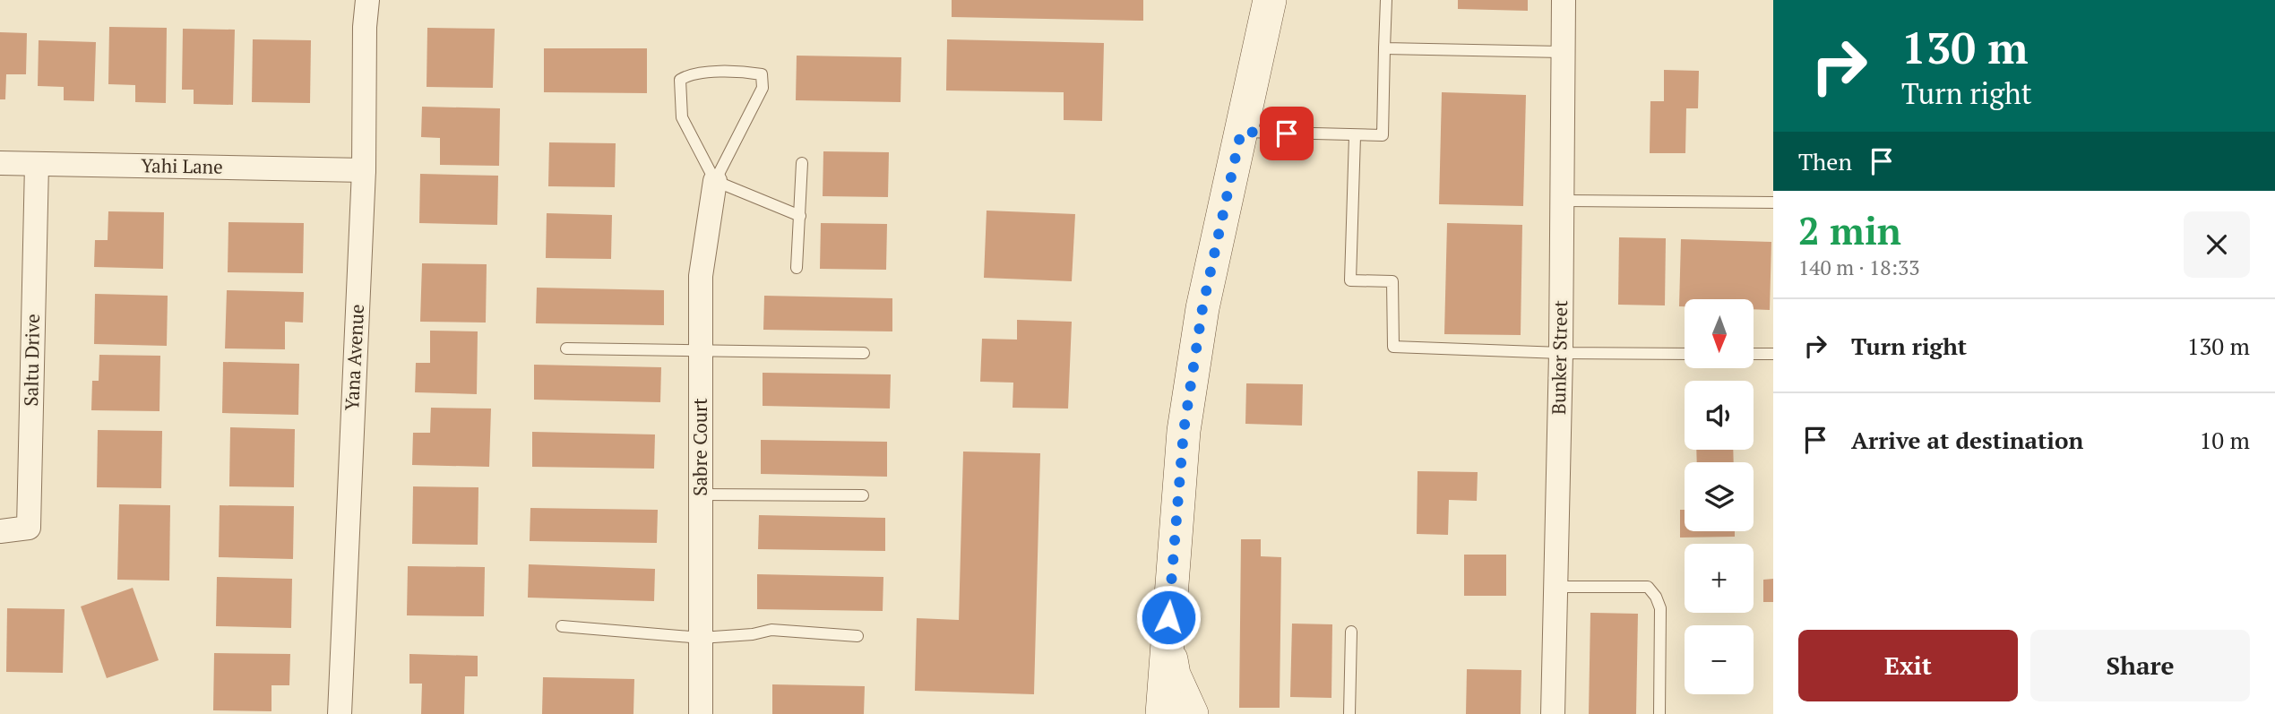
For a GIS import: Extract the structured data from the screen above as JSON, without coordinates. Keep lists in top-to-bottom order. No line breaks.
{"streets":{"street":["Yahi Lane","Yana Avenue","Bunker Street","Saltu Drive","Sabre Court"]},"crossings":[["Yahi Lane","Yana Avenue"],["Yahi Lane","Saltu Drive"]],"north":"bottom","page":{"turn":["130 m","Turn right"],"then":"Then","heading":["2 min","140 m · 18:33"],"list":[{"name":"Turn right","value":"130 m"},{"name":"Arrive at destination","value":"10 m"}],"map_buttons":["+","−"],"buttons":["Exit","Share"]}}
